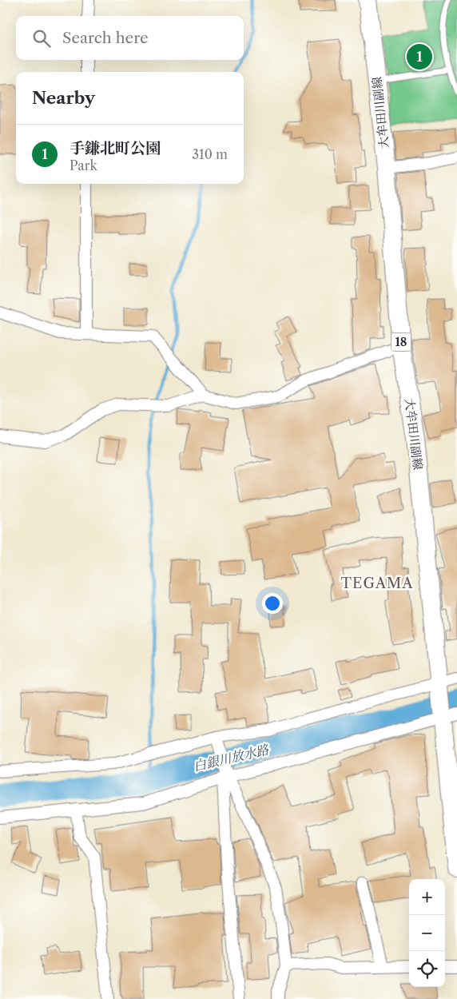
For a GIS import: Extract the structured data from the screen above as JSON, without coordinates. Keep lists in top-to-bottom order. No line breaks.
{"streets":{"main road":["大牟田川副線","18"]},"districts":["TEGAMA"],"water":["白銀川放水路"],"page":{"search":"Search here","pins":"1","heading":"Nearby","list":[{"mark":"1","name":"手鎌北町公園","note":"Park","value":"310 m"}],"map_buttons":["+","−"]}}
